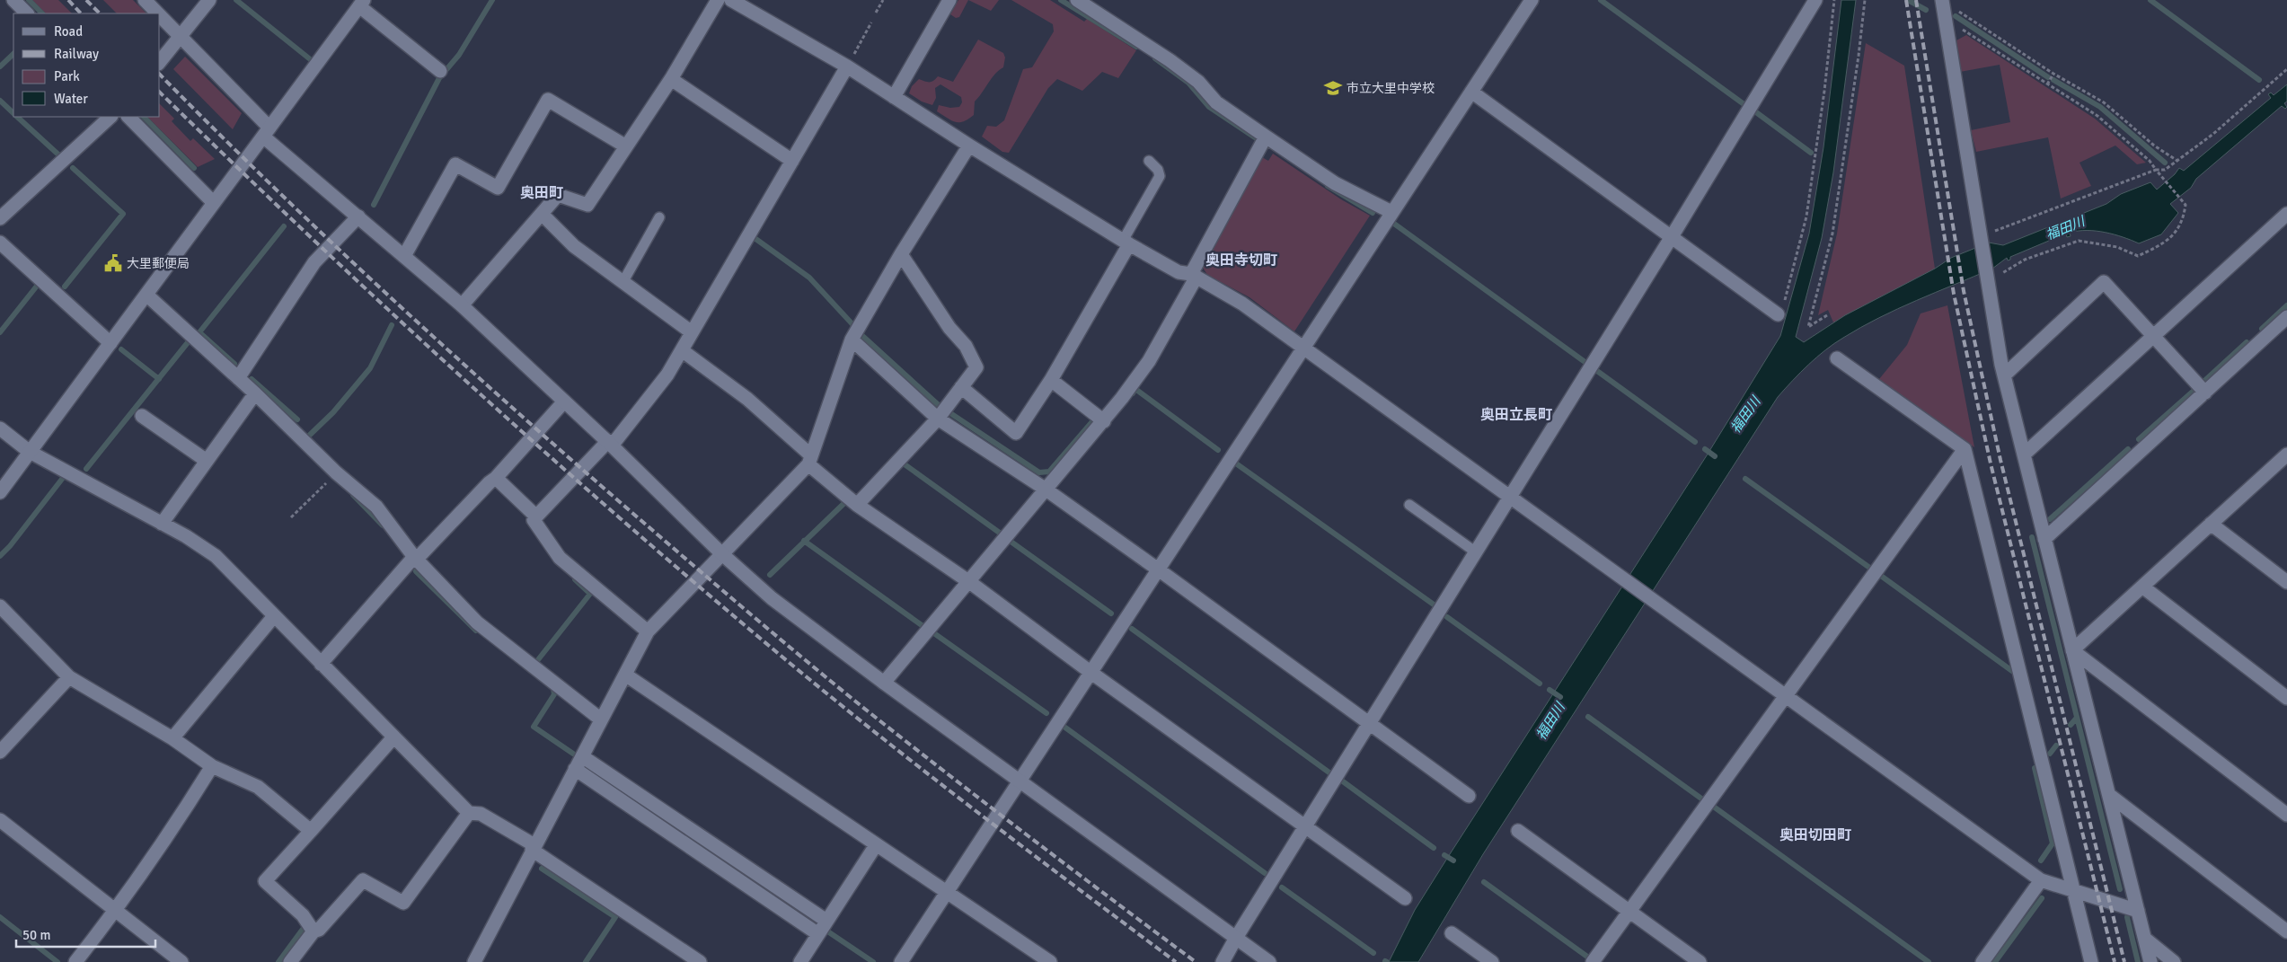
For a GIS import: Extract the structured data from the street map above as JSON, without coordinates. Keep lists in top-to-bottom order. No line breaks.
{"districts":["奥田町","奥田寺切町","奥田立長町","奥田切田町"],"water":["福田川"],"places":{"school or university":["市立大里中学校"],"public building":["大里郵便局"]},"legend":["Road","Railway","Park","Water"],"scale_bar":"50 m"}
